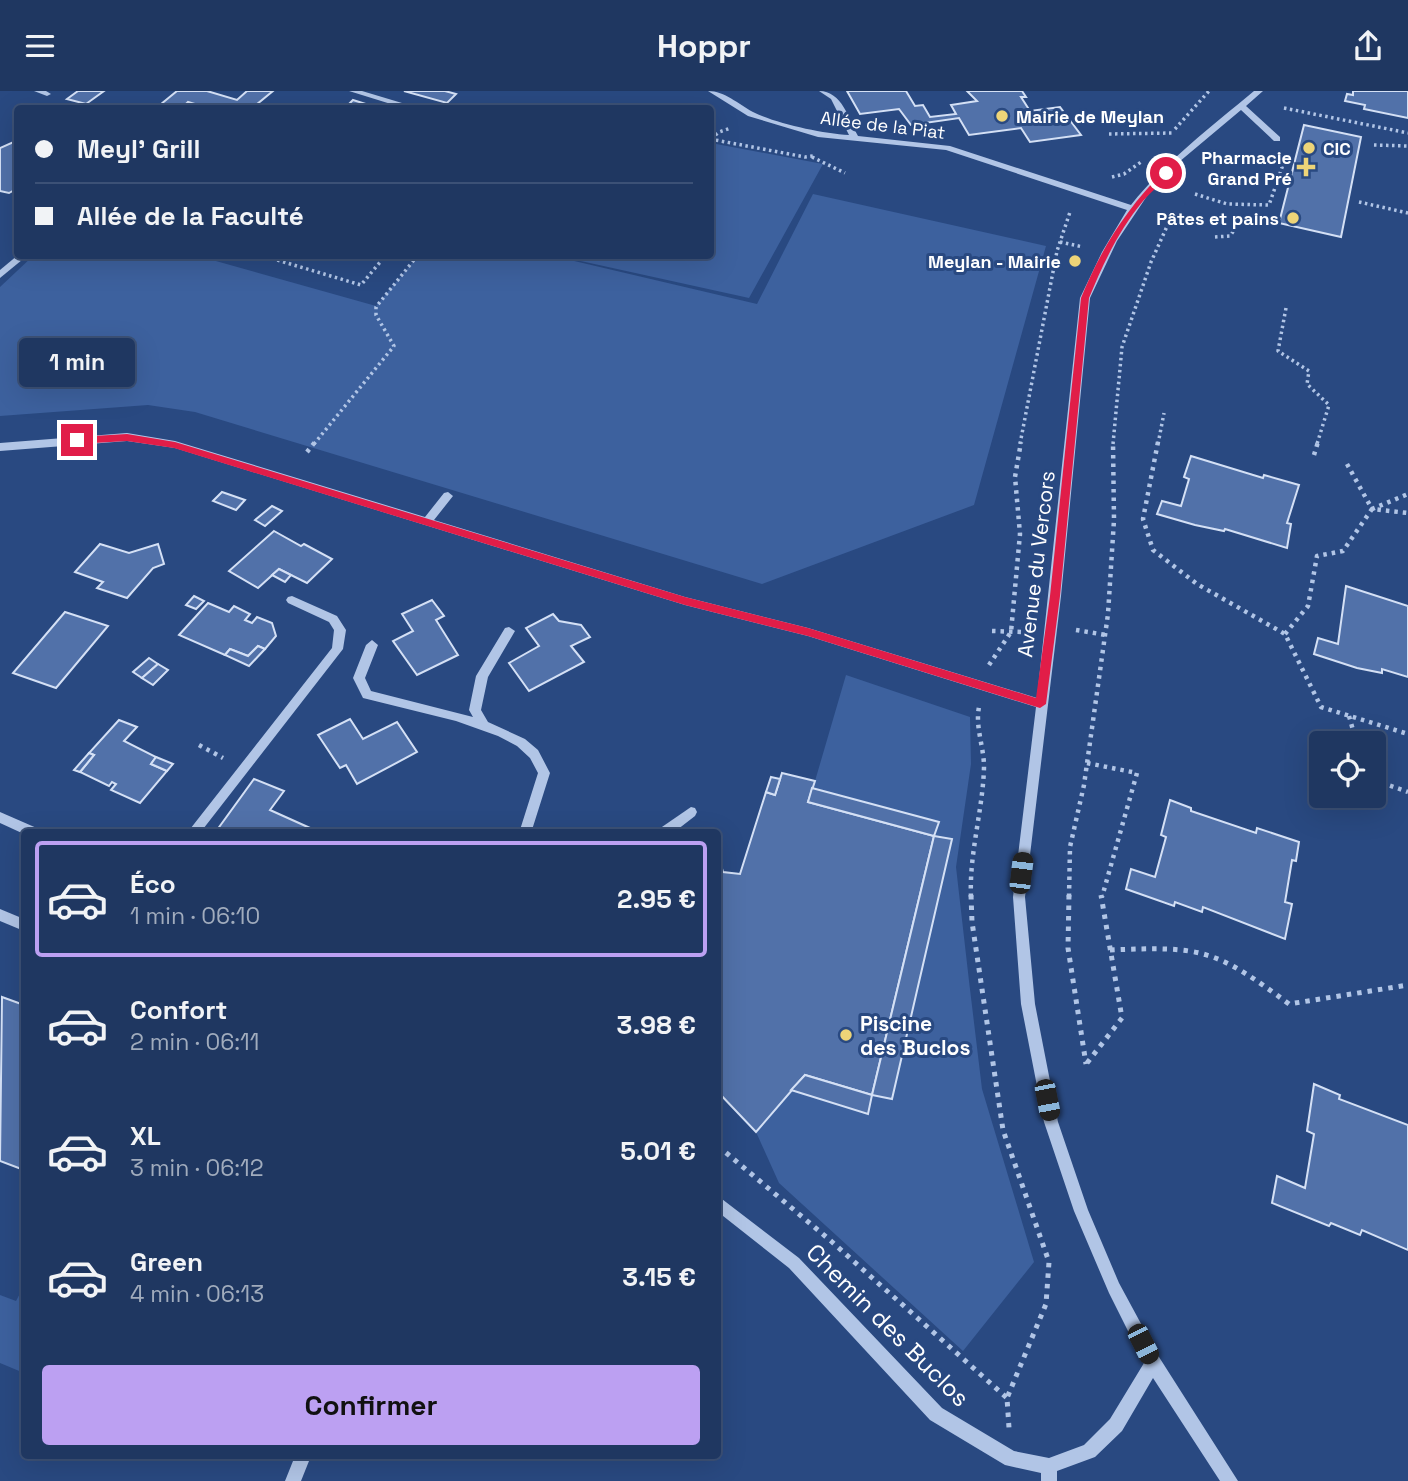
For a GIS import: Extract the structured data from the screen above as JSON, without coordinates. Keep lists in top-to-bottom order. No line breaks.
{"streets":{"street":["Allée de la Piat","Avenue du Vercors","Chemin des Buclos"]},"crossings":[["Allée de la Piat","Avenue du Vercors"],["Avenue du Vercors","Chemin des Buclos"]],"places":{"other":["Mairie de Meylan","CIC","Pâtes et pains","Meylan - Mairie","Piscine des Buclos"],"health":["Pharmacie Grand Pré"]},"page":{"header":"Hoppr","banner":["Meyl' Grill","Allée de la Faculté"],"bubble":"1 min","list":[{"name":"Éco","note":"1 min · 06:10","value":"2.95 €"},{"name":"Confort","note":"2 min · 06:11","value":"3.98 €"},{"name":"XL","note":"3 min · 06:12","value":"5.01 €"},{"name":"Green","note":"4 min · 06:13","value":"3.15 €"}],"buttons":"Confirmer"}}
